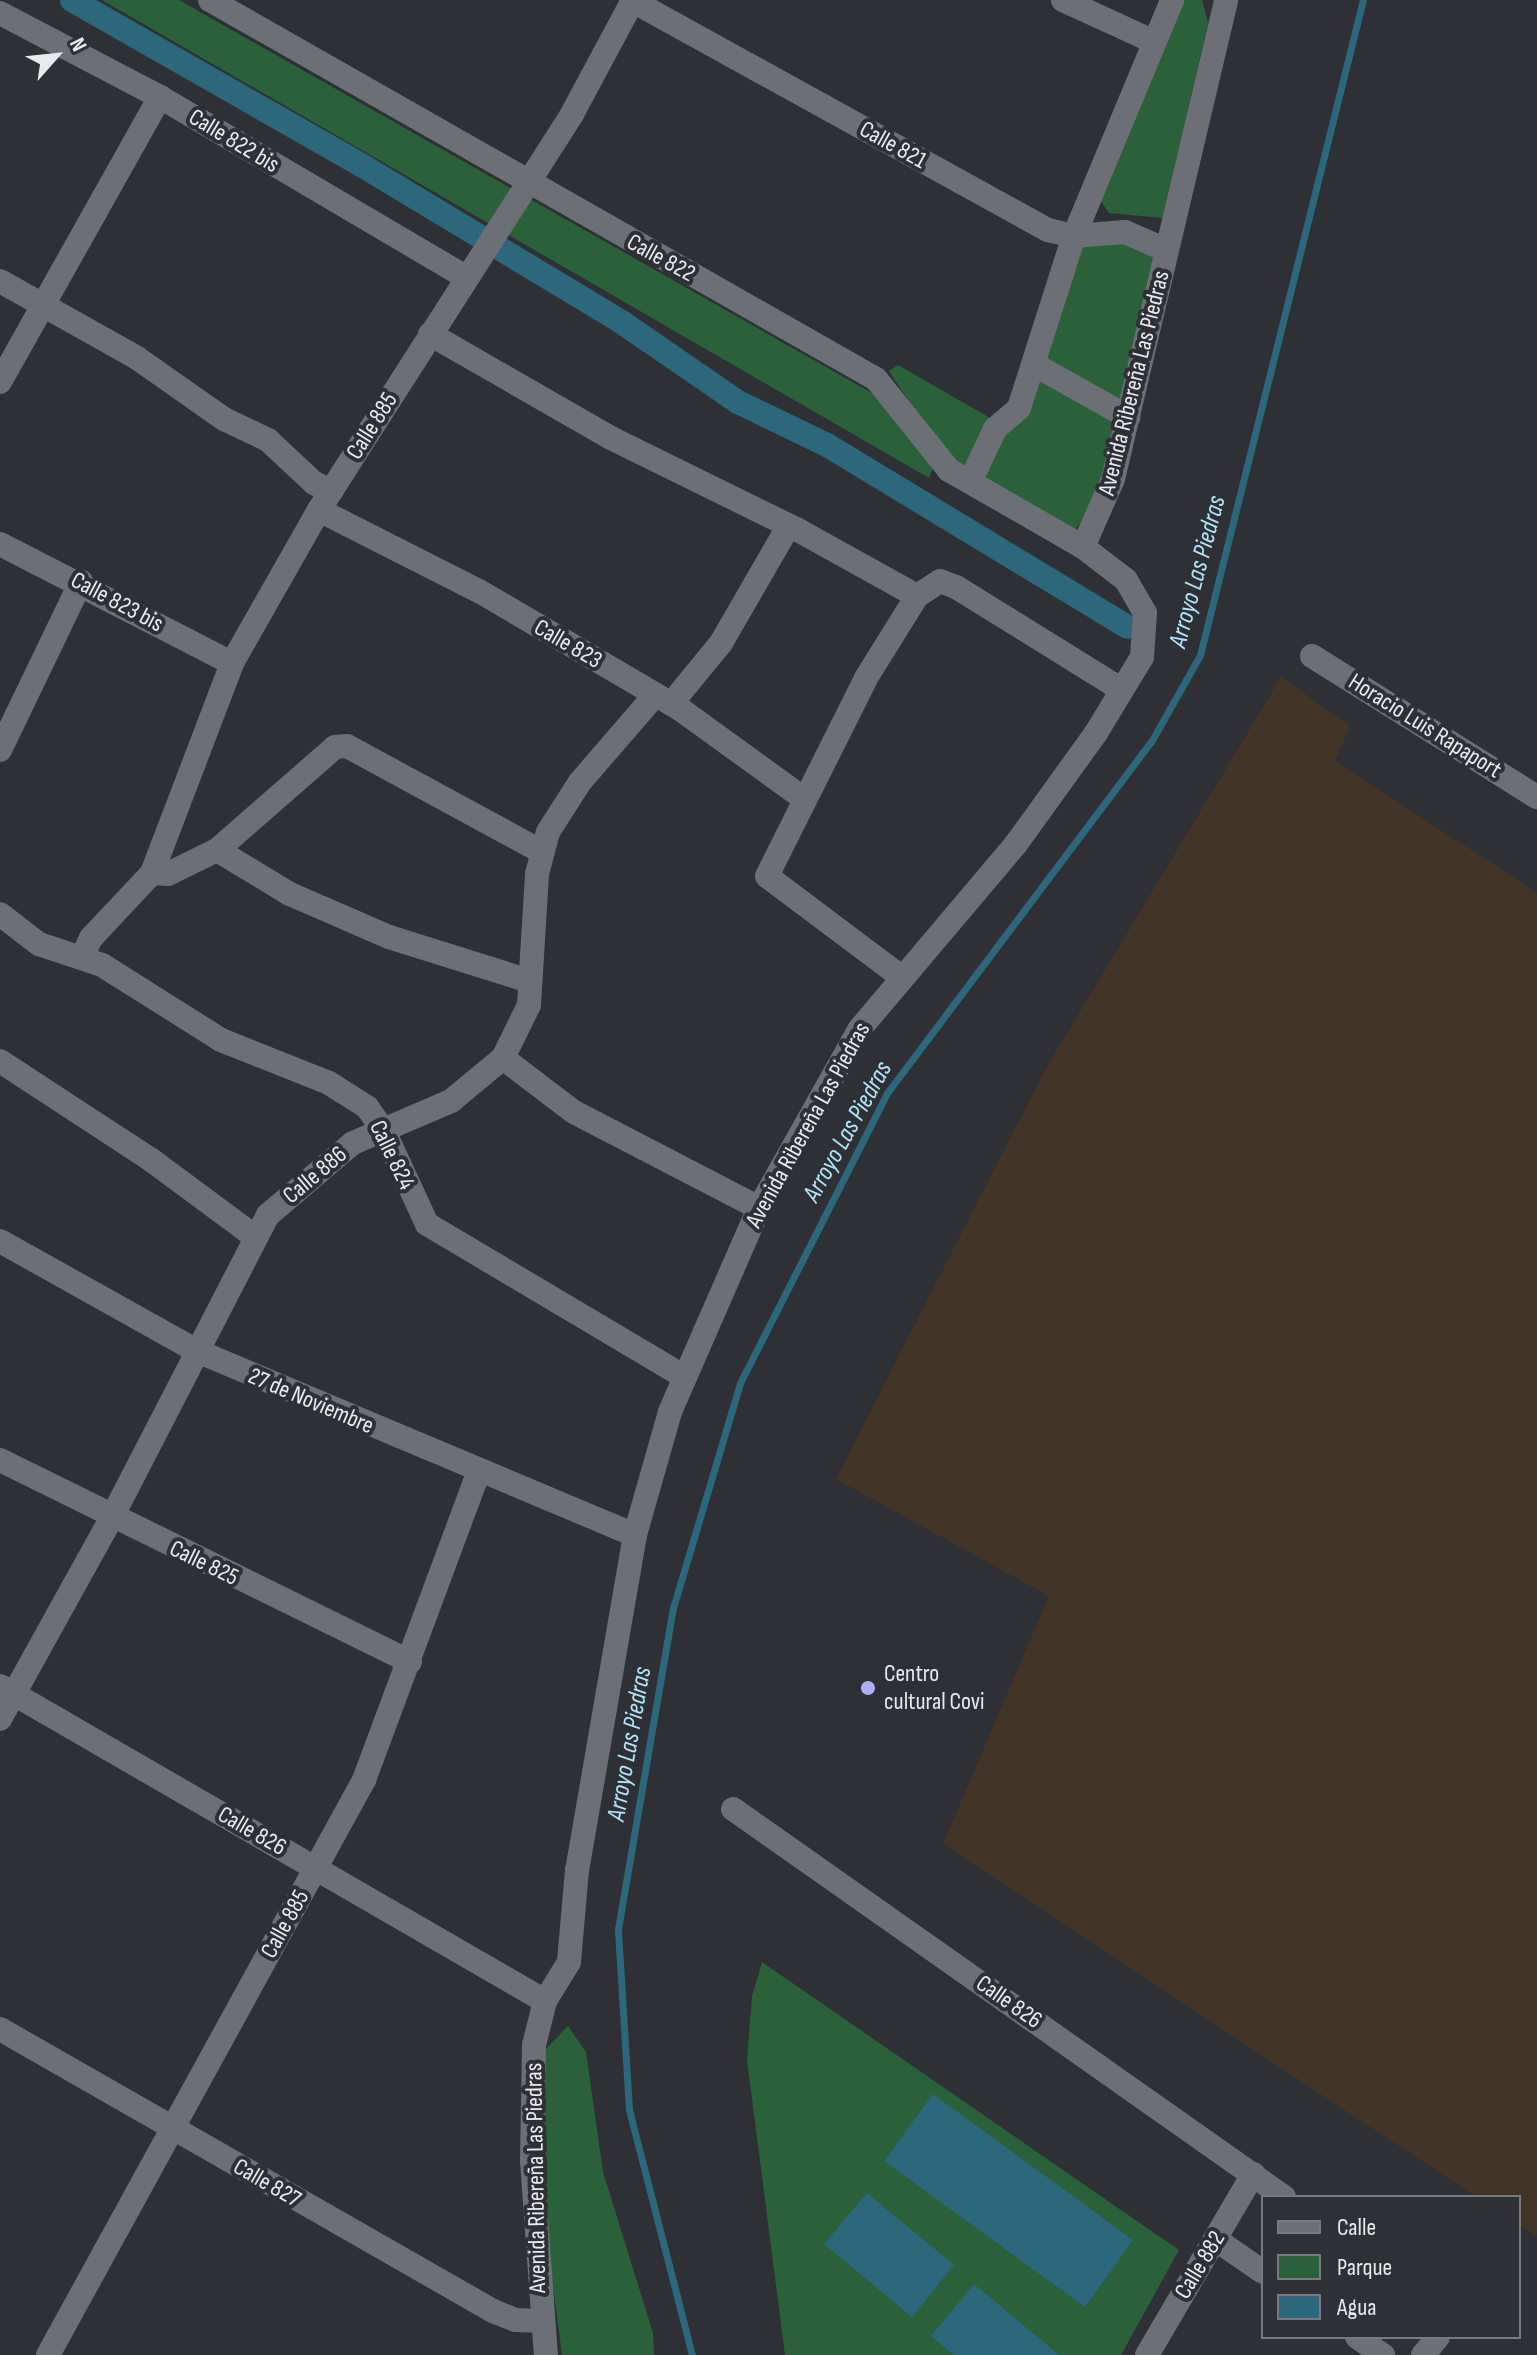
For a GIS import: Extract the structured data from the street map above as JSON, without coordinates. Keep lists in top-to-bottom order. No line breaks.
{"streets":{"street":["Calle 822 bis","Calle 821","Calle 822","Avenida Ribereña Las Piedras","Calle 885","Calle 823 bis","Calle 823","Horacio Luis Rapaport","Calle 824","Calle 886","27 de Noviembre","Calle 825","Calle 826","Calle 827","Calle 882"]},"crossings":[["Calle 822 bis","Calle 885"],["Calle 821","Avenida Ribereña Las Piedras"],["Calle 821","Calle 885"],["Calle 822","Avenida Ribereña Las Piedras"],["Calle 822","Calle 885"],["Avenida Ribereña Las Piedras","Calle 824"],["Avenida Ribereña Las Piedras","27 de Noviembre"],["Avenida Ribereña Las Piedras","Calle 826"],["Avenida Ribereña Las Piedras","Calle 827"],["Calle 885","Calle 823 bis"],["Calle 885","Calle 823"],["Calle 885","27 de Noviembre"],["Calle 885","Calle 825"],["Calle 885","Calle 826"],["Calle 885","Calle 827"],["Calle 823","Calle 886"],["Calle 824","Calle 886"],["Calle 886","27 de Noviembre"],["Calle 886","Calle 825"],["Calle 886","Calle 826"],["Calle 826","Calle 882"]],"water":["Arroyo Las Piedras"],"places":["Centro cultural Covi"],"legend":["Calle","Parque","Agua"],"north":"top right"}
